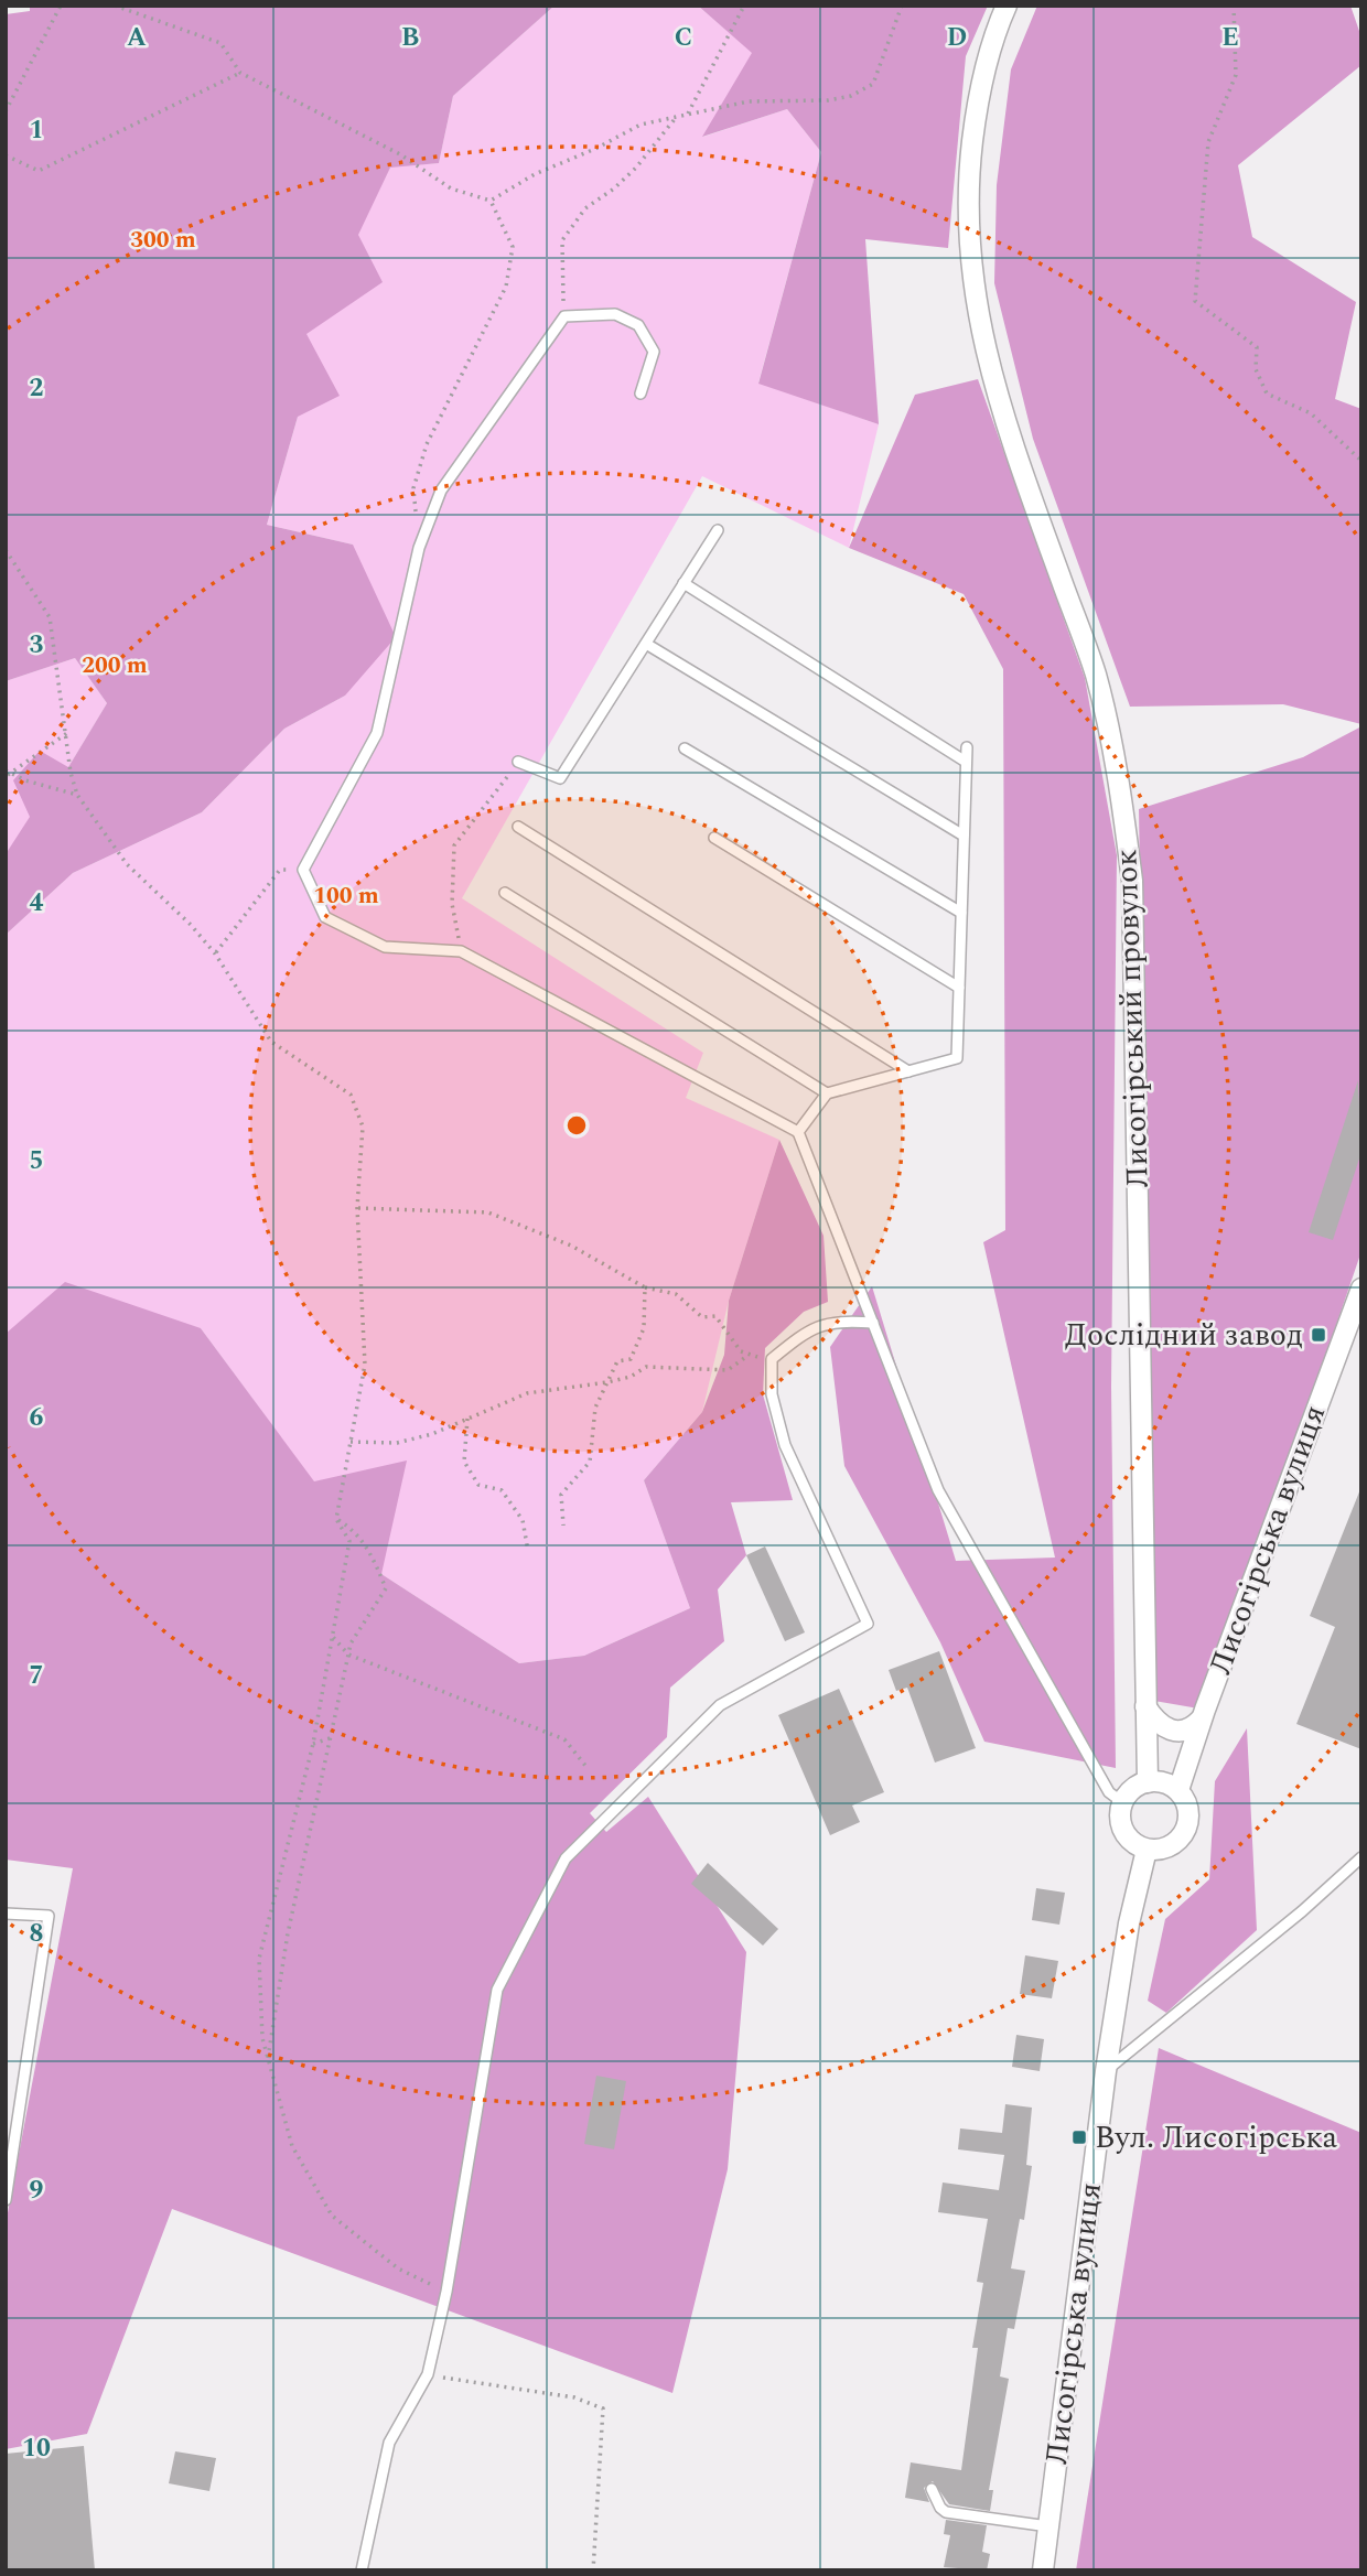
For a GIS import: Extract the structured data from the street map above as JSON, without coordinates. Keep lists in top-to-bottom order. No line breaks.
{"streets":{"street":["Лисогірський провулок","Лисогірська вулиця"]},"crossings":[["Лисогірський провулок","Лисогірська вулиця"]],"places":{"transit":["Дослідний завод","Вул. Лисогірська"]},"grid":{"columns":["A","B","C","D","E"],"rows":["1","2","3","4","5","6","7","8","9","10"]},"rings":["300 m","200 m","100 m"]}
